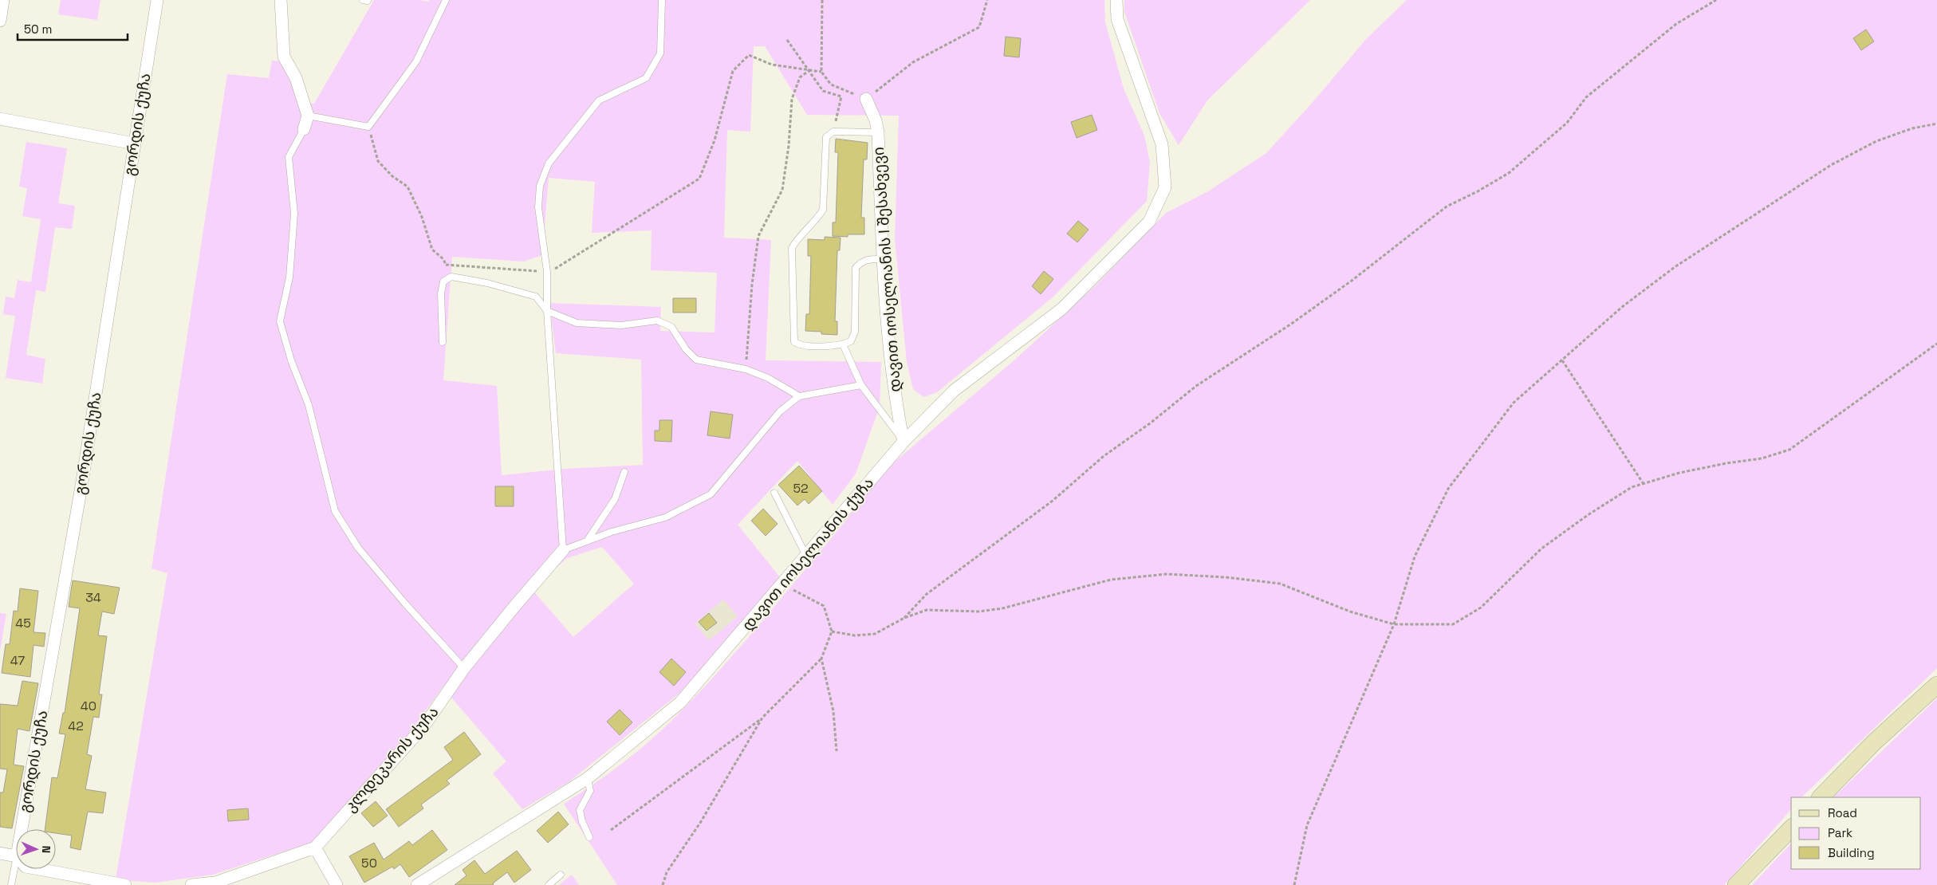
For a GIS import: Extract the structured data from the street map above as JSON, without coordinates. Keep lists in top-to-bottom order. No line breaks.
{"streets":{"street":["გორდის ქუჩა","დავით იოსელიანის I შესახვევი","დავით იოსელიანის ქუჩა","კლდეკარის ქუჩა"]},"crossings":[["დავით იოსელიანის I შესახვევი","დავით იოსელიანის ქუჩა"]],"house_numbers":["52","34","45","47","40","42","50"],"legend":["Road","Park","Building"],"scale_bar":"50 m","north":"right"}
